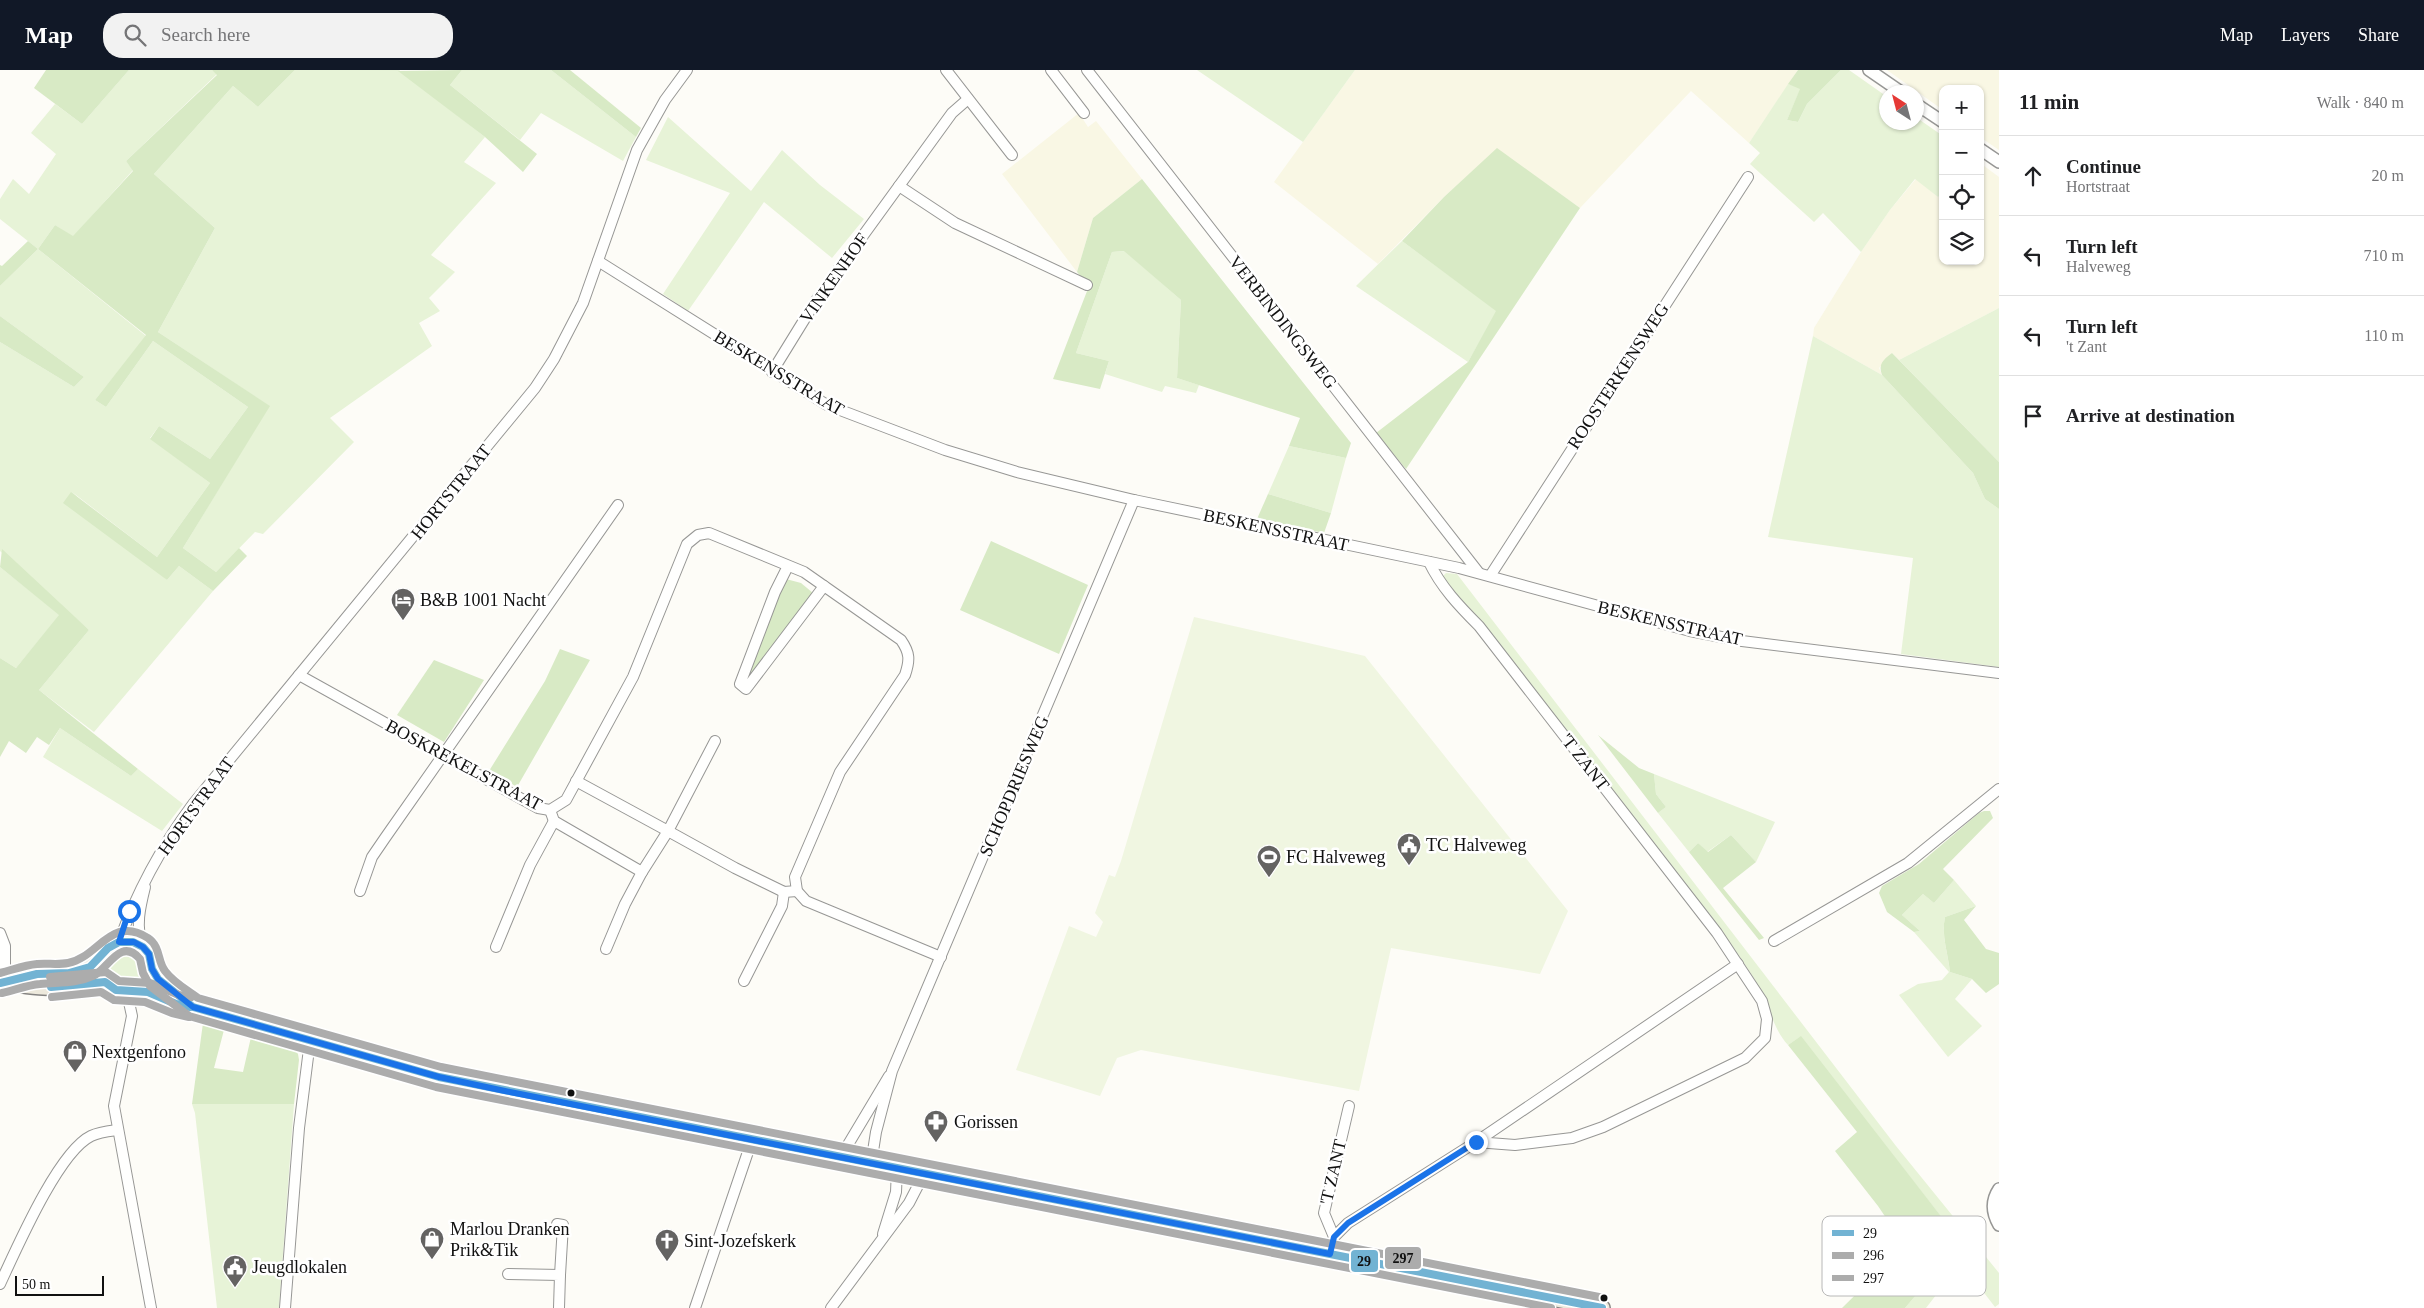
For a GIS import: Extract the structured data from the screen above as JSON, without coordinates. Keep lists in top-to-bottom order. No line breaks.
{"streets":{"street":["VINKENHOF","VERBINDINGSWEG","BESKENSSTRAAT","ROOSTERKENSWEG","HORTSTRAAT","'T ZANT","BOSKREKELSTRAAT","SCHOPDRIESWEG"]},"crossings":[["VINKENHOF","BESKENSSTRAAT"],["VERBINDINGSWEG","BESKENSSTRAAT"],["BESKENSSTRAAT","ROOSTERKENSWEG"],["BESKENSSTRAAT","HORTSTRAAT"],["BESKENSSTRAAT","'T ZANT"],["BESKENSSTRAAT","SCHOPDRIESWEG"],["HORTSTRAAT","BOSKREKELSTRAAT"]],"places":{"hotel":["B&B 1001 Nacht"],"public building":["TC Halveweg","Jeugdlokalen"],"sports":["FC Halveweg"],"shop":["Nextgenfono","Marlou Dranken Prik&Tik"],"pharmacy":["Gorissen"],"church":["Sint-Jozefskerk"]},"lines":["transit line 297","transit line 29","transit line 296"],"legend":["29","296","297"],"scale_bar":"50 m","north":"top left","page":{"header":"Map","search":"Search here","nav":["Map","Layers","Share"],"heading":["11 min","Walk · 840 m"],"map_buttons":["+","−"],"list":[["Continue","Hortstraat","20 m"],["Turn left","Halveweg","710 m"],["Turn left","'t Zant","110 m"],"Arrive at destination"],"scale":"50 m"}}
